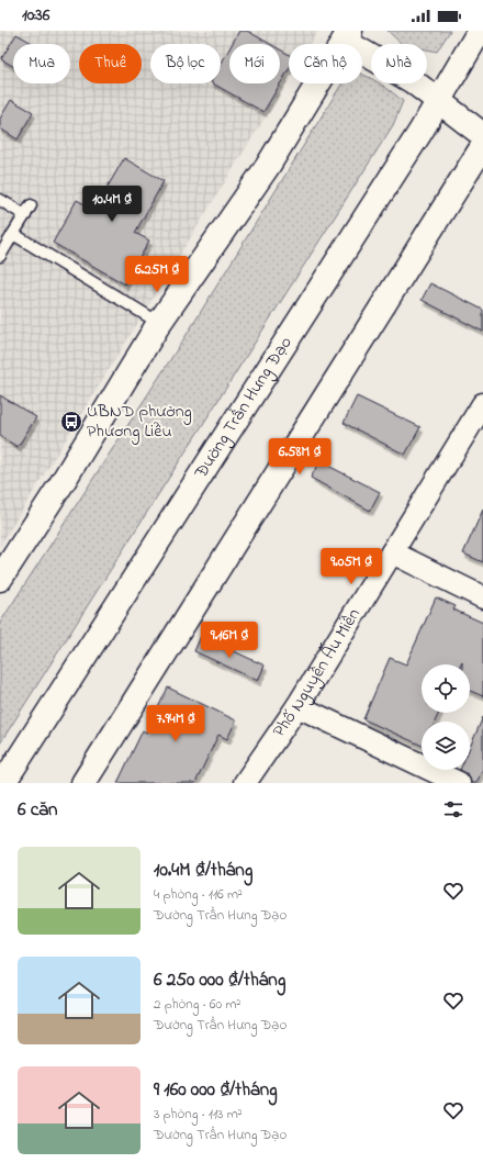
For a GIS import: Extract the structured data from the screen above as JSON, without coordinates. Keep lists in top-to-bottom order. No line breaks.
{"streets":{"main road":["Đường Trần Hưng Đạo"],"street":["Phố Nguyễn Ấu Miễn"]},"places":{"bus stop":["UBND phường Phương Liễu"]},"page":{"status":"10:36","chip":["Mua","Thuê","Bộ lọc","Mới","Căn hộ","Nhà"],"price":["10.4M ₫","6.25M ₫","6.58M ₫","9.05M ₫","9.16M ₫","7.94M ₫"],"heading":"6 căn","list":[{"name":"10.4M ₫/tháng","note":"4 phòng · 116 m² · Đường Trần Hưng Đạo"},{"name":"6 250 000 ₫/tháng","note":"2 phòng · 60 m² · Đường Trần Hưng Đạo"},{"name":"9 160 000 ₫/tháng","note":"3 phòng · 113 m² · Đường Trần Hưng Đạo"}]}}
